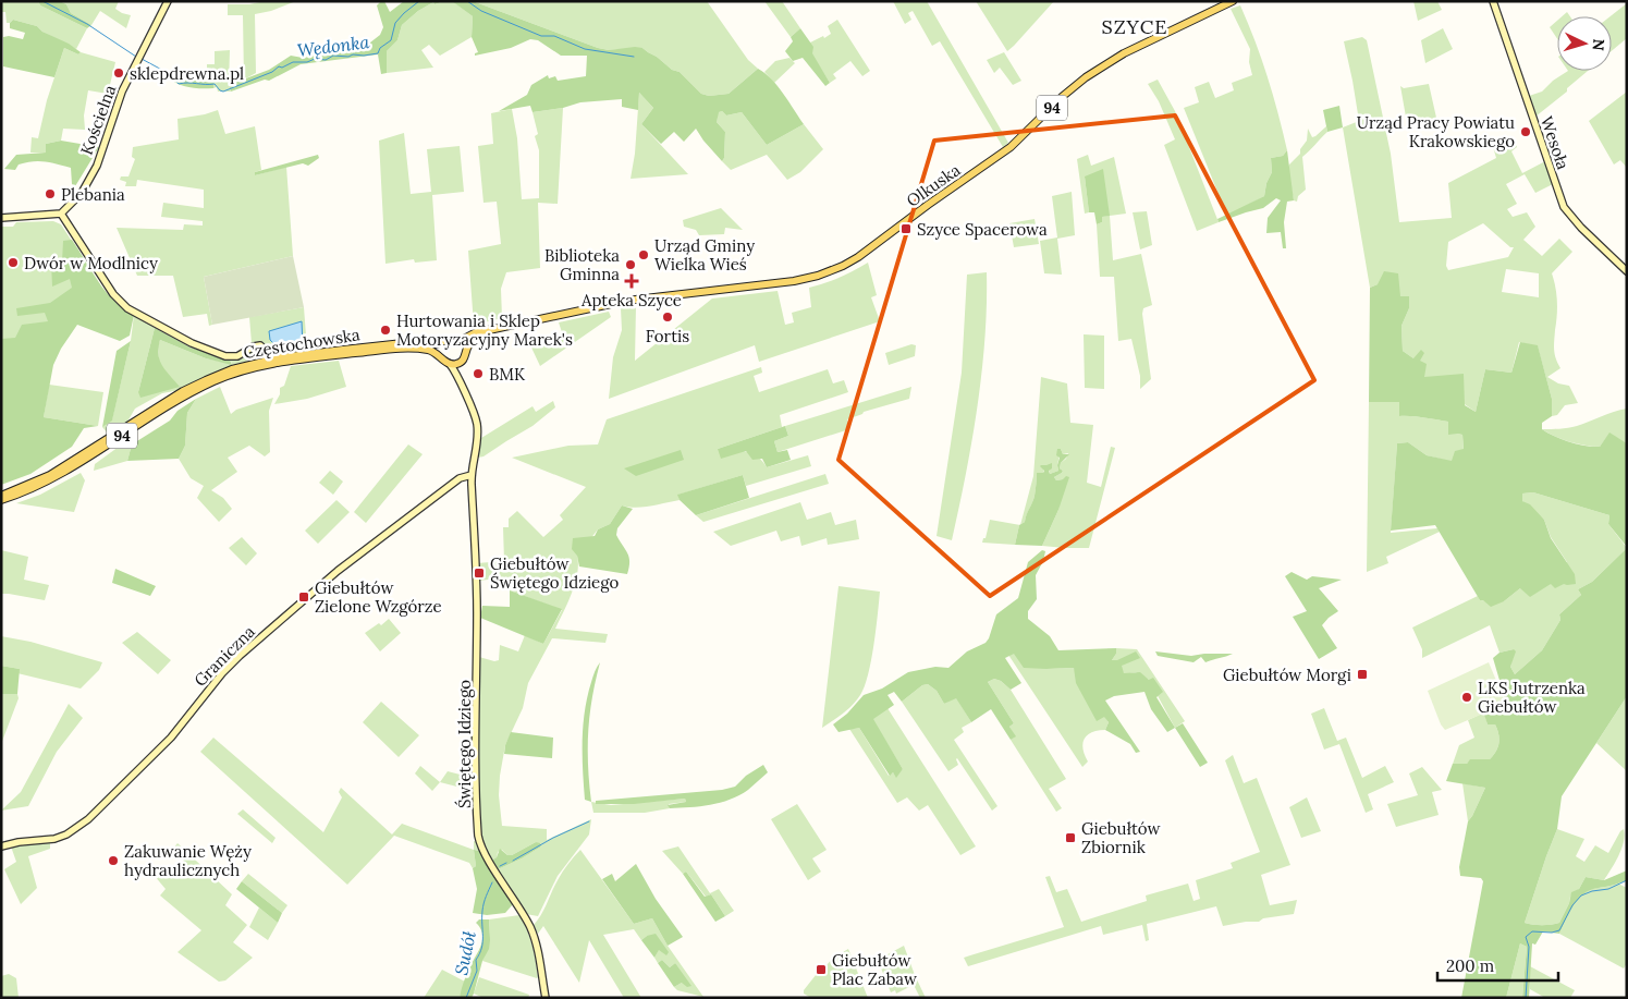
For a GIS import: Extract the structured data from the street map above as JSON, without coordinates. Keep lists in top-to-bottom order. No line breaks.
{"streets":{"main road":["94","Olkuska","Częstochowska"],"street":["Kościelna","Wesoła","Graniczna","Świętego Idziego"]},"crossings":[["94","Olkuska"],["94","Częstochowska"],["94","Świętego Idziego"],["Częstochowska","Świętego Idziego"],["Graniczna","Świętego Idziego"]],"districts":["SZYCE"],"water":["Wędonka","Sudół"],"places":{"other":["sklepdrewna.pl","Urząd Pracy Powiatu Krakowskiego","Plebania","Urząd Gminy Wielka Wieś","Dwór w Modlnicy","Biblioteka Gminna","Fortis","Hurtowania i Sklep Motoryzacyjny Marek's","BMK","LKS Jutrzenka Giebułtów","Zakuwanie Węży hydraulicznych"],"transit":["Szyce Spacerowa","Giebułtów Świętego Idziego","Giebułtów Zielone Wzgórze","Giebułtów Morgi","Giebułtów Zbiornik","Giebułtów Plac Zabaw"],"health":["Apteka Szyce"]},"scale_bar":"200 m","north":"right"}
